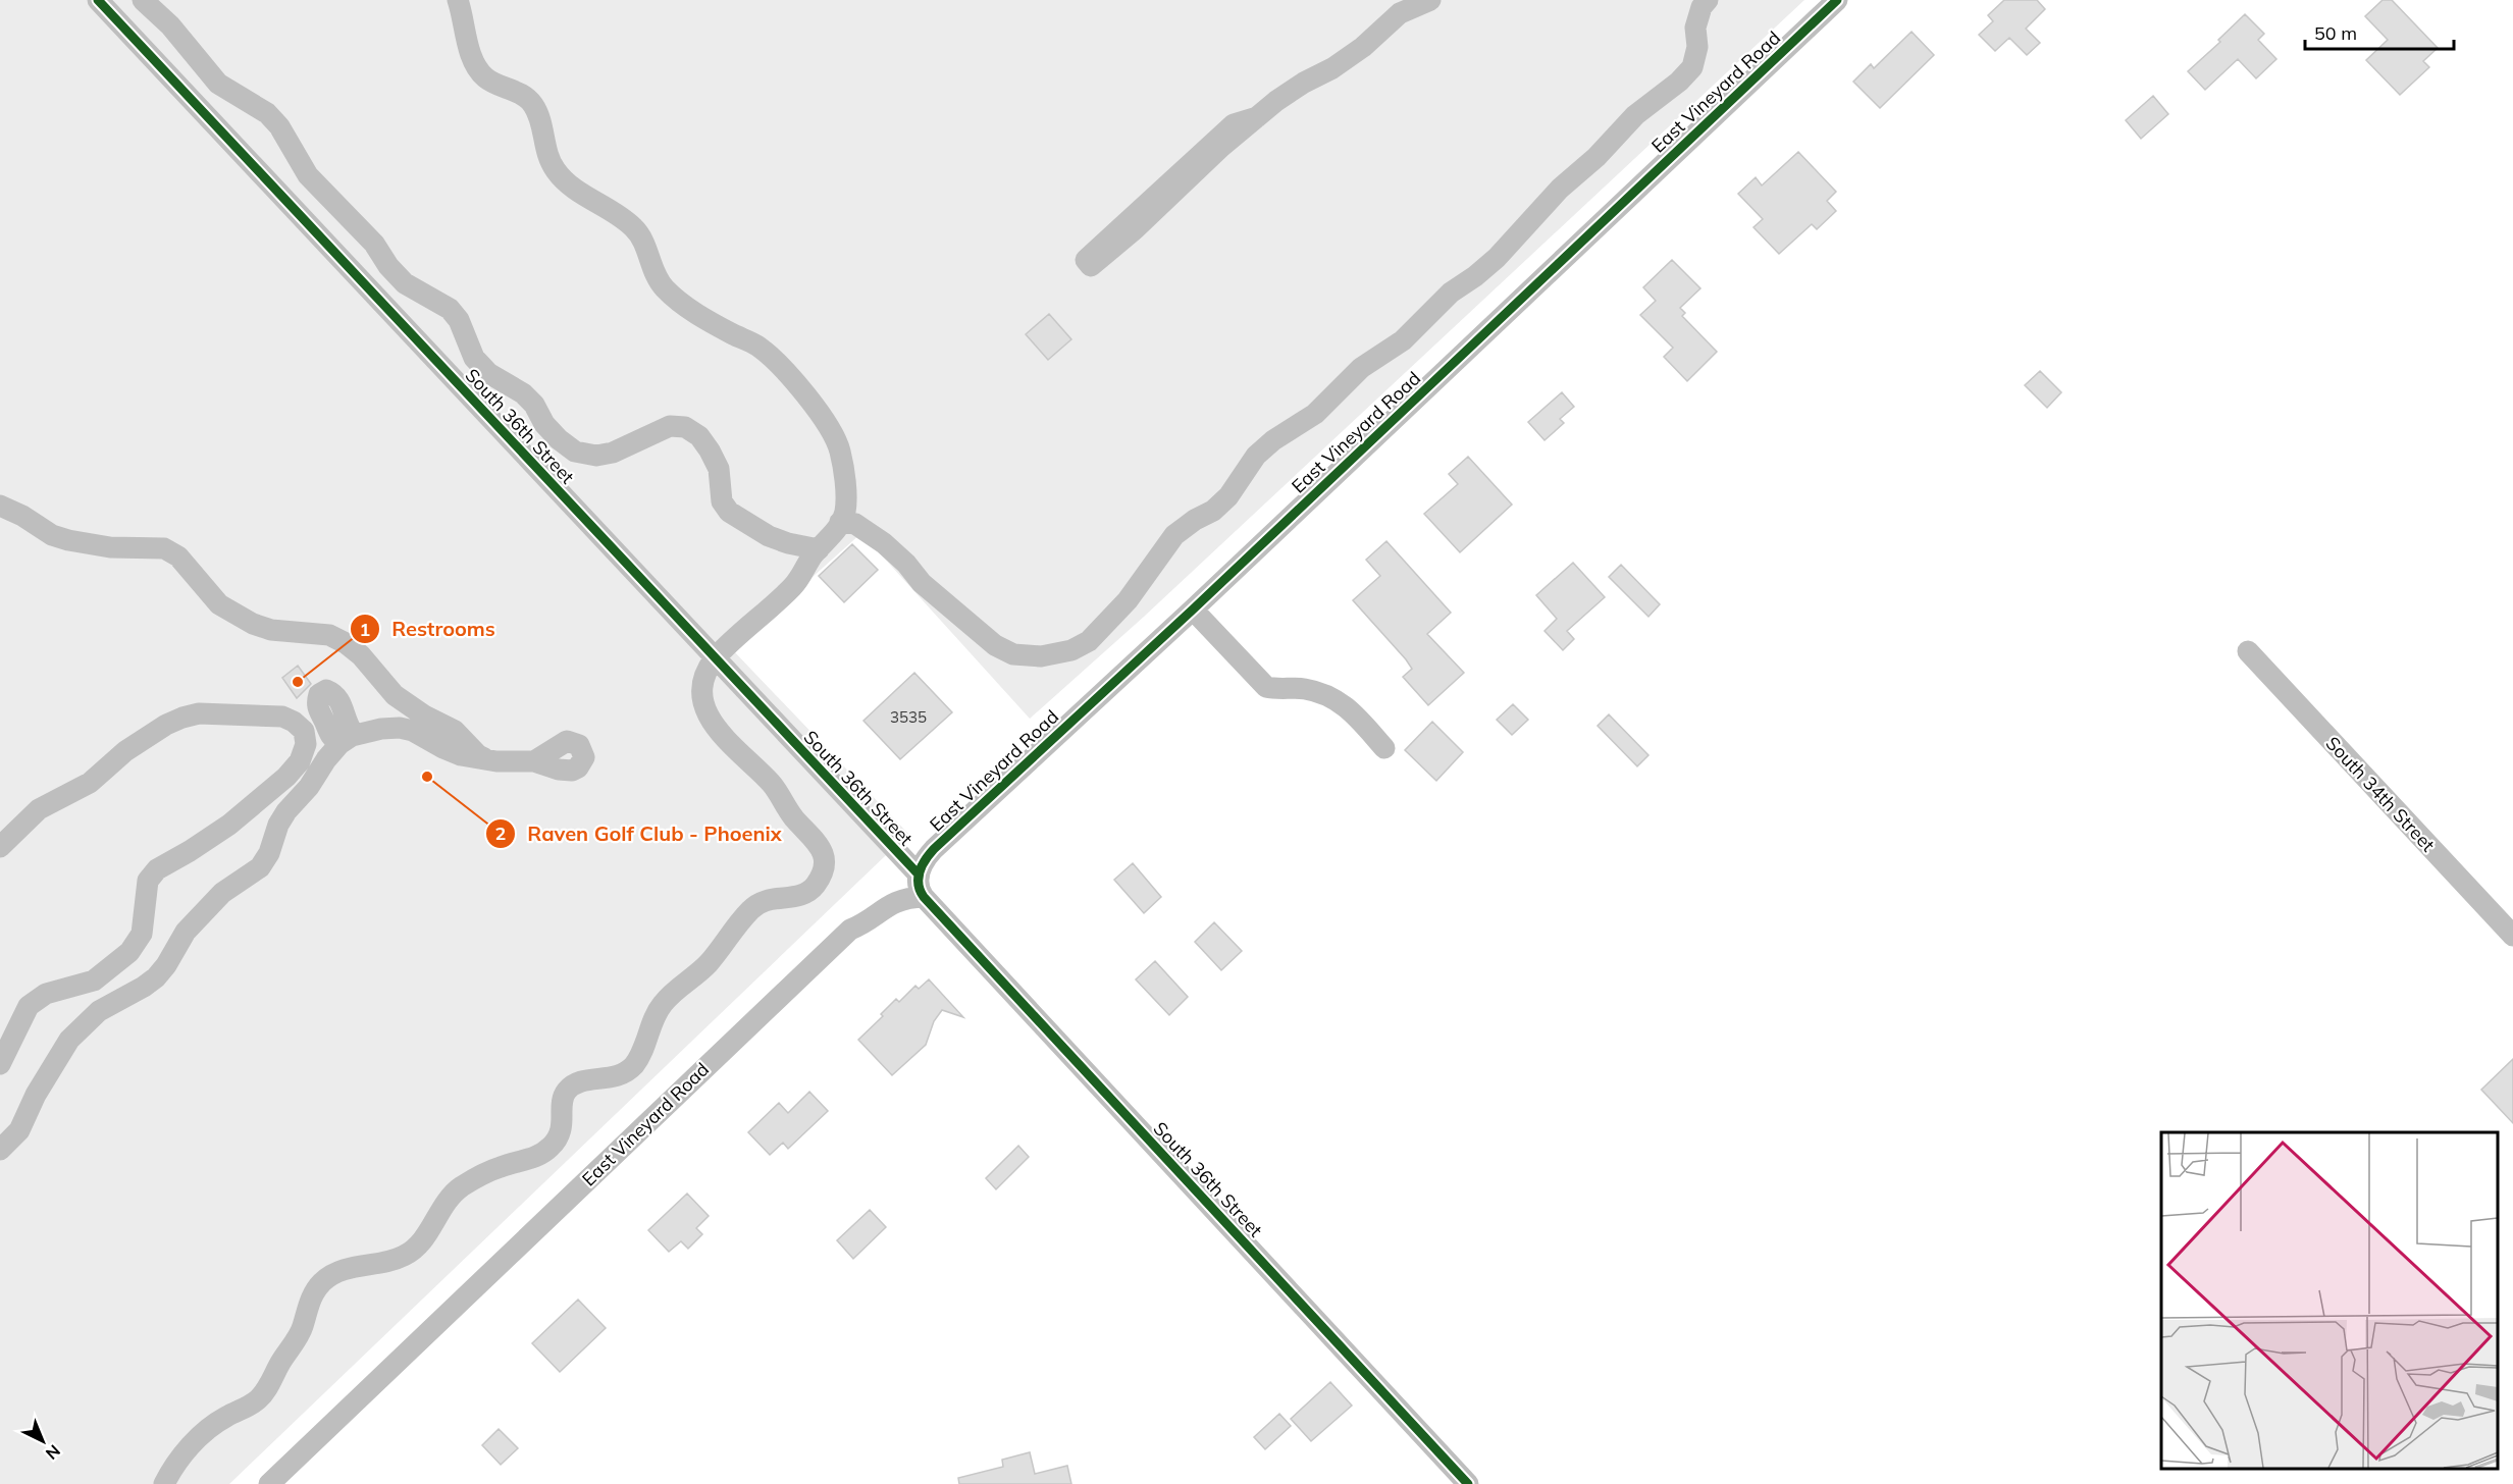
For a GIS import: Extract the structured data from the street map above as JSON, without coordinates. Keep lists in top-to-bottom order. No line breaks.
{"streets":{"street":["East Vineyard Road","South 36th Street","South 34th Street"]},"crossings":[["East Vineyard Road","South 36th Street"]],"places":["Restrooms","Raven Golf Club - Phoenix"],"house_numbers":["3535"],"scale_bar":"50 m","north":"bottom right"}
